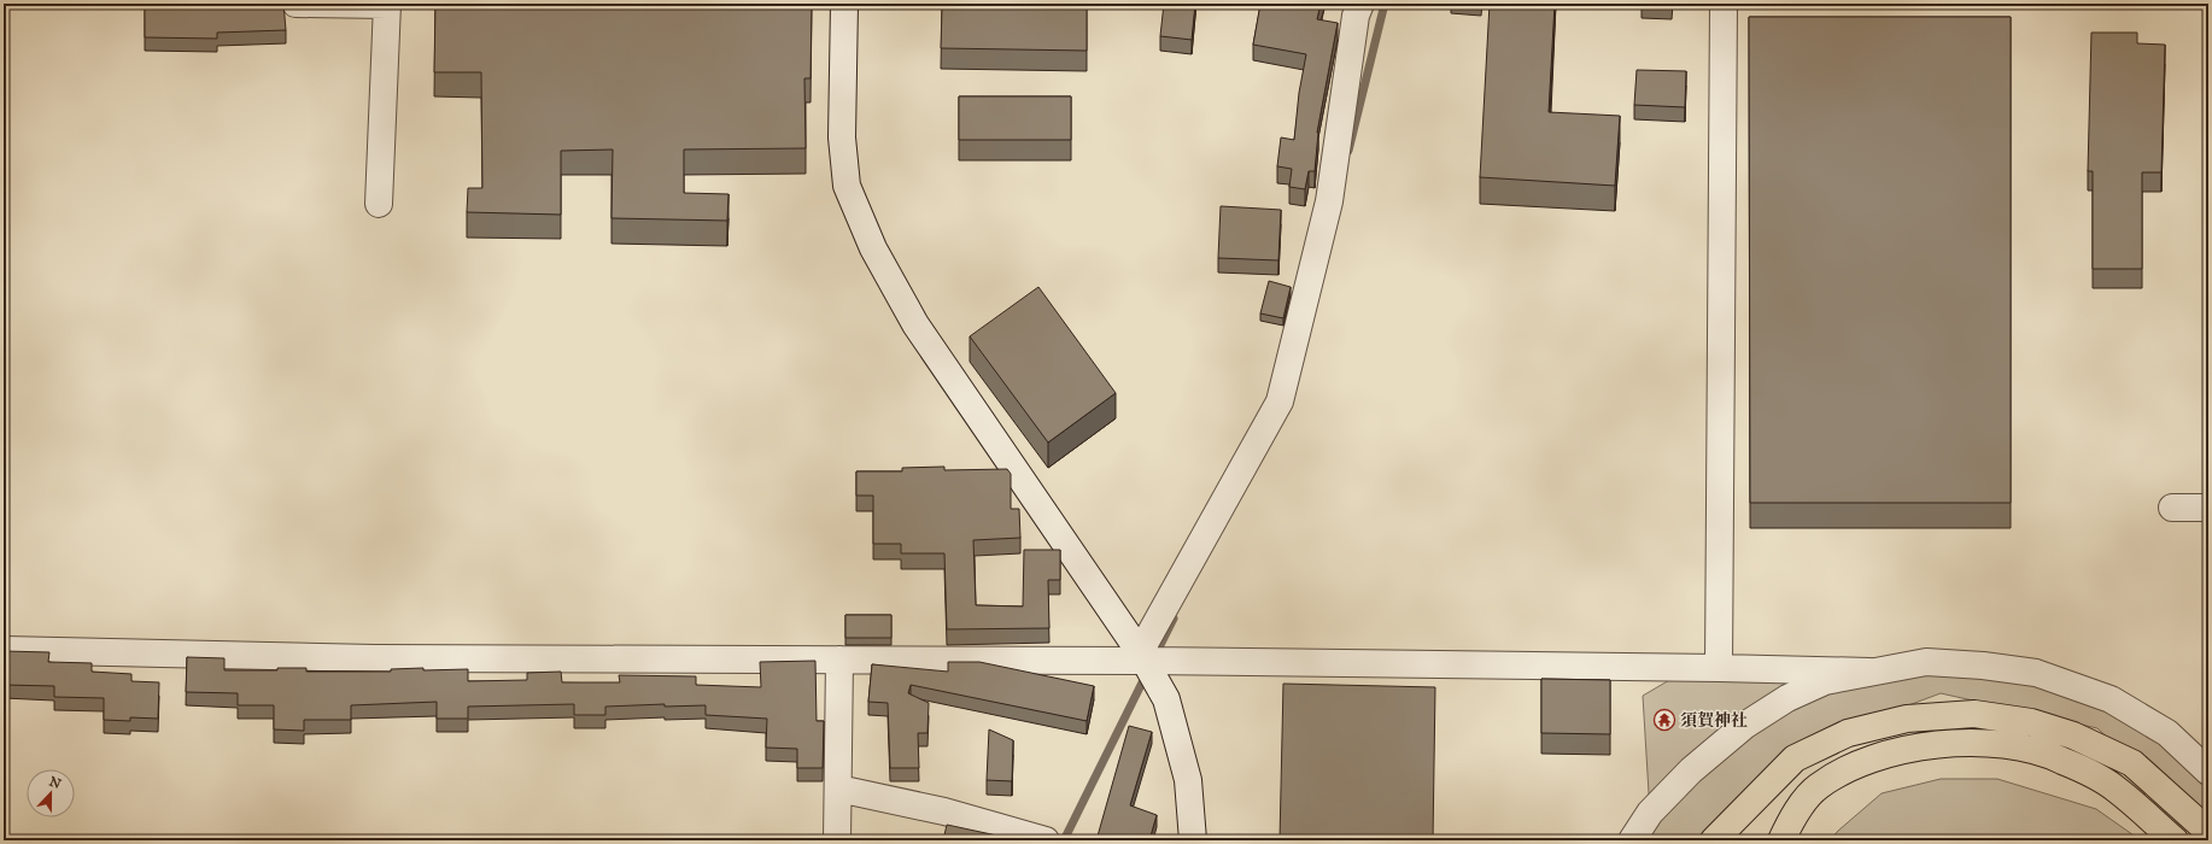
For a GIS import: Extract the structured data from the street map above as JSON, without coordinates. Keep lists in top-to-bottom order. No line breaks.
{"places":{"temple":["須賀神社"]},"north":"top"}
